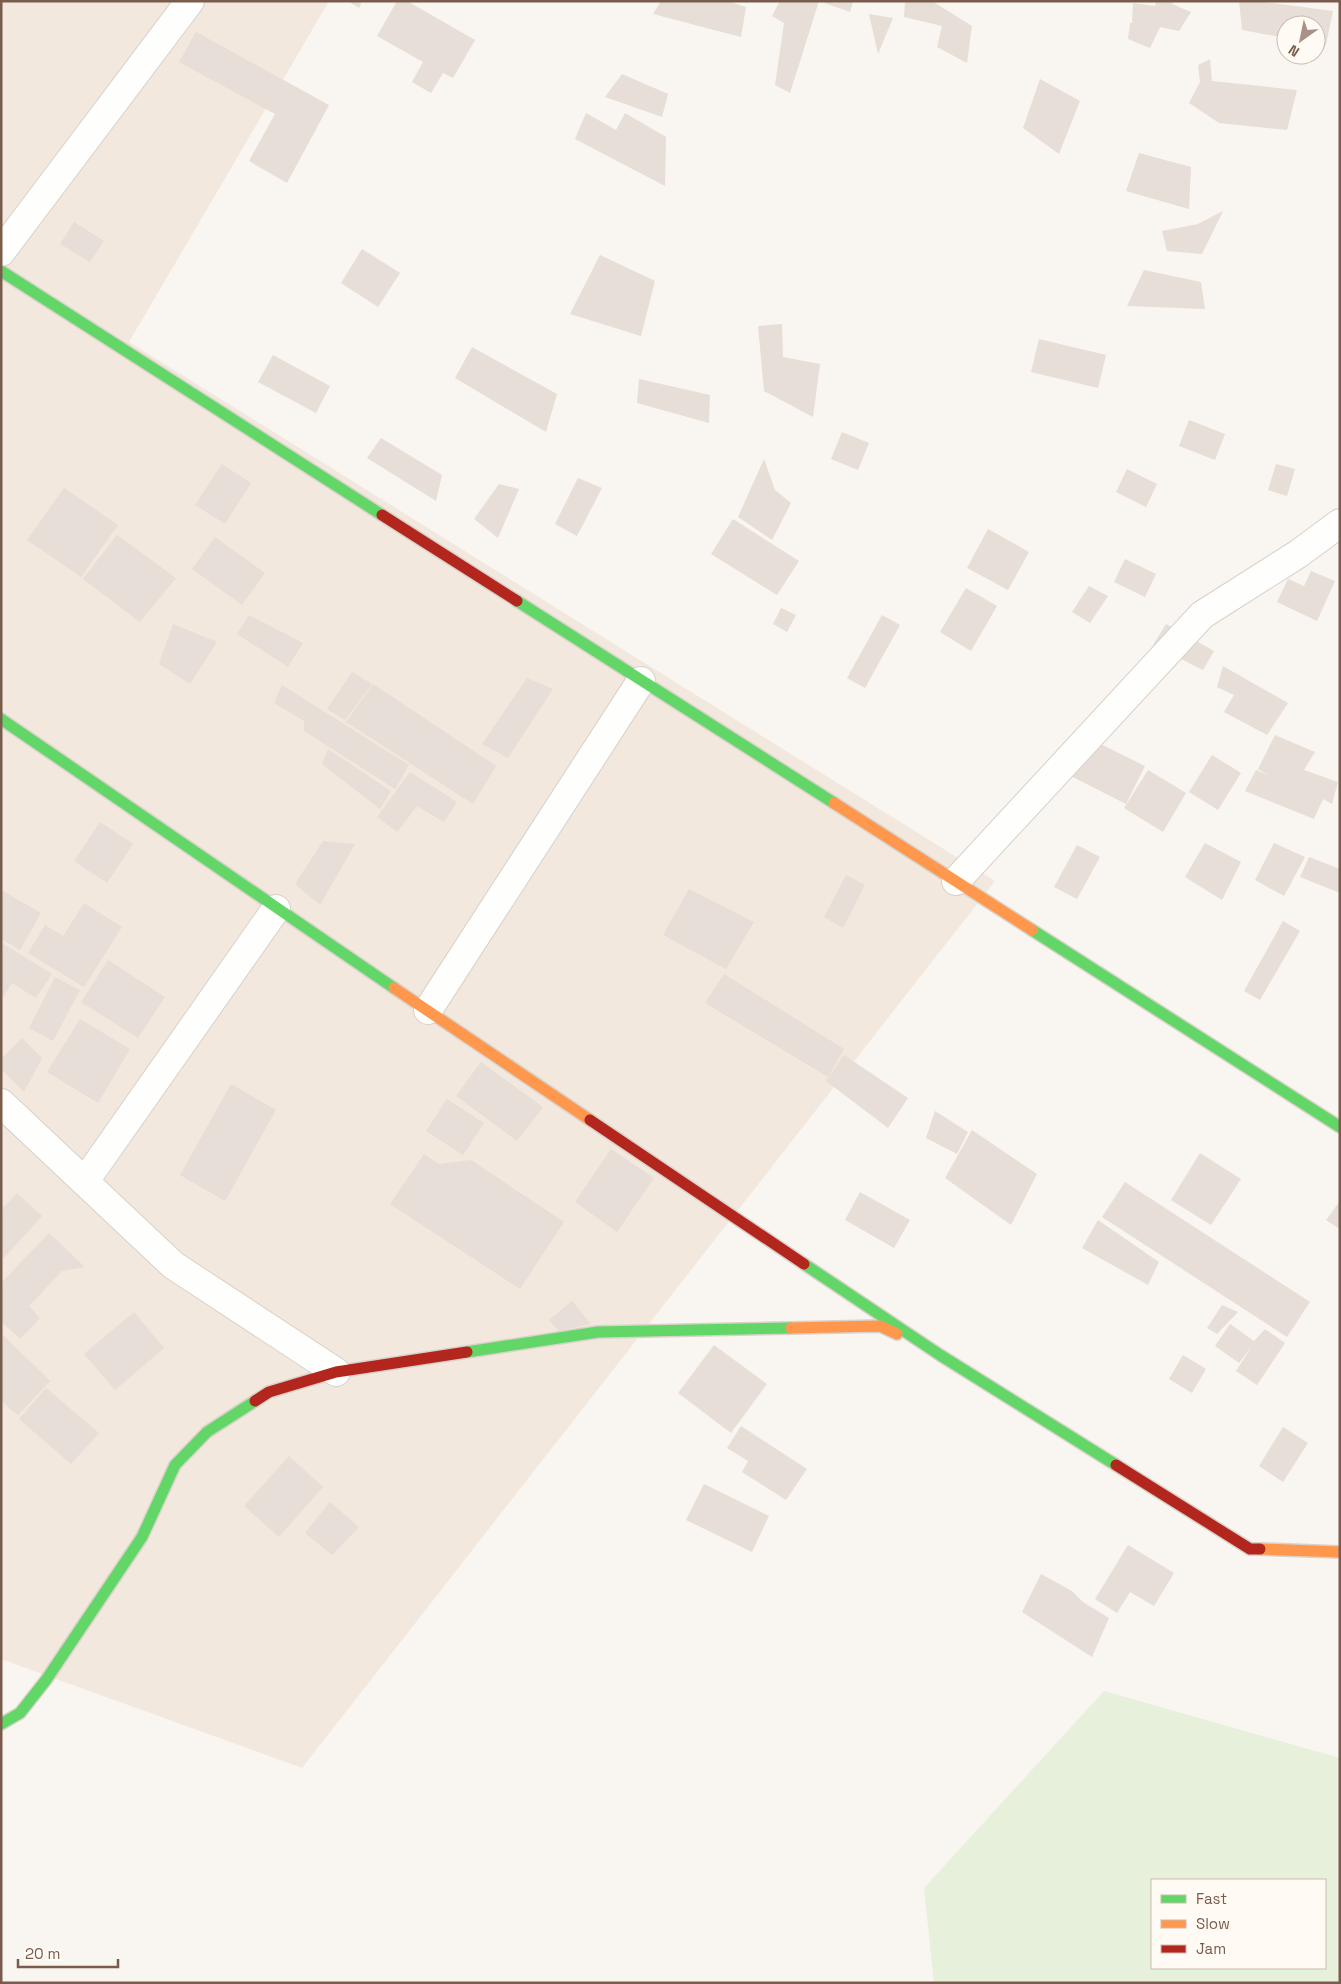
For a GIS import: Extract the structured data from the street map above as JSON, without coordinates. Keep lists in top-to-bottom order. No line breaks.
{"legend":["Fast","Slow","Jam"],"scale_bar":"20 m","north":"bottom left"}
